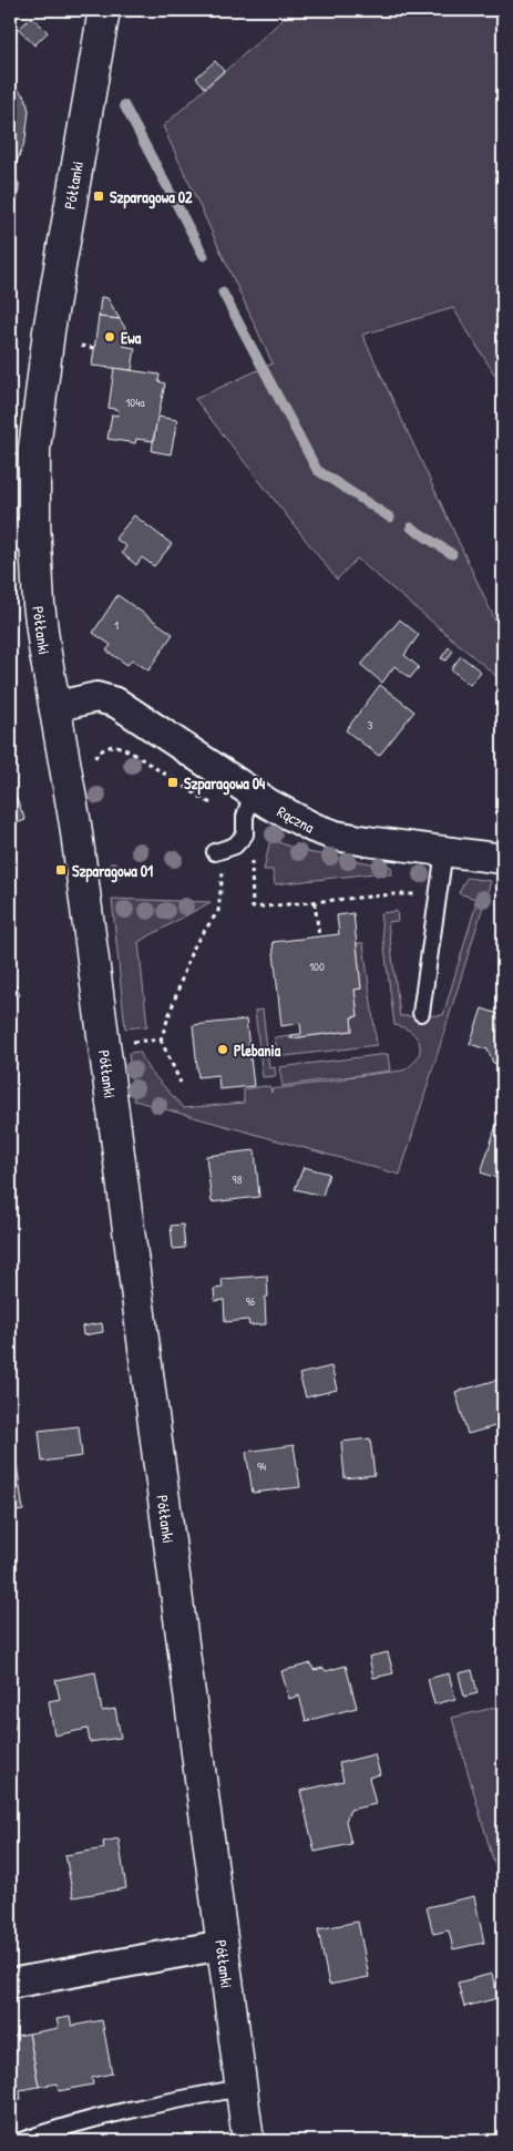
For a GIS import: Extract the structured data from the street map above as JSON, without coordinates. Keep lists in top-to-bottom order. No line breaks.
{"streets":{"street":["Półłanki","Rączna"]},"crossings":[["Półłanki","Rączna"]],"places":{"transit":["Szparagowa 02","Szparagowa 04","Szparagowa 01"],"other":["Ewa","Plebania"]},"house_numbers":["104a","1","3","100","98","96","94"]}
